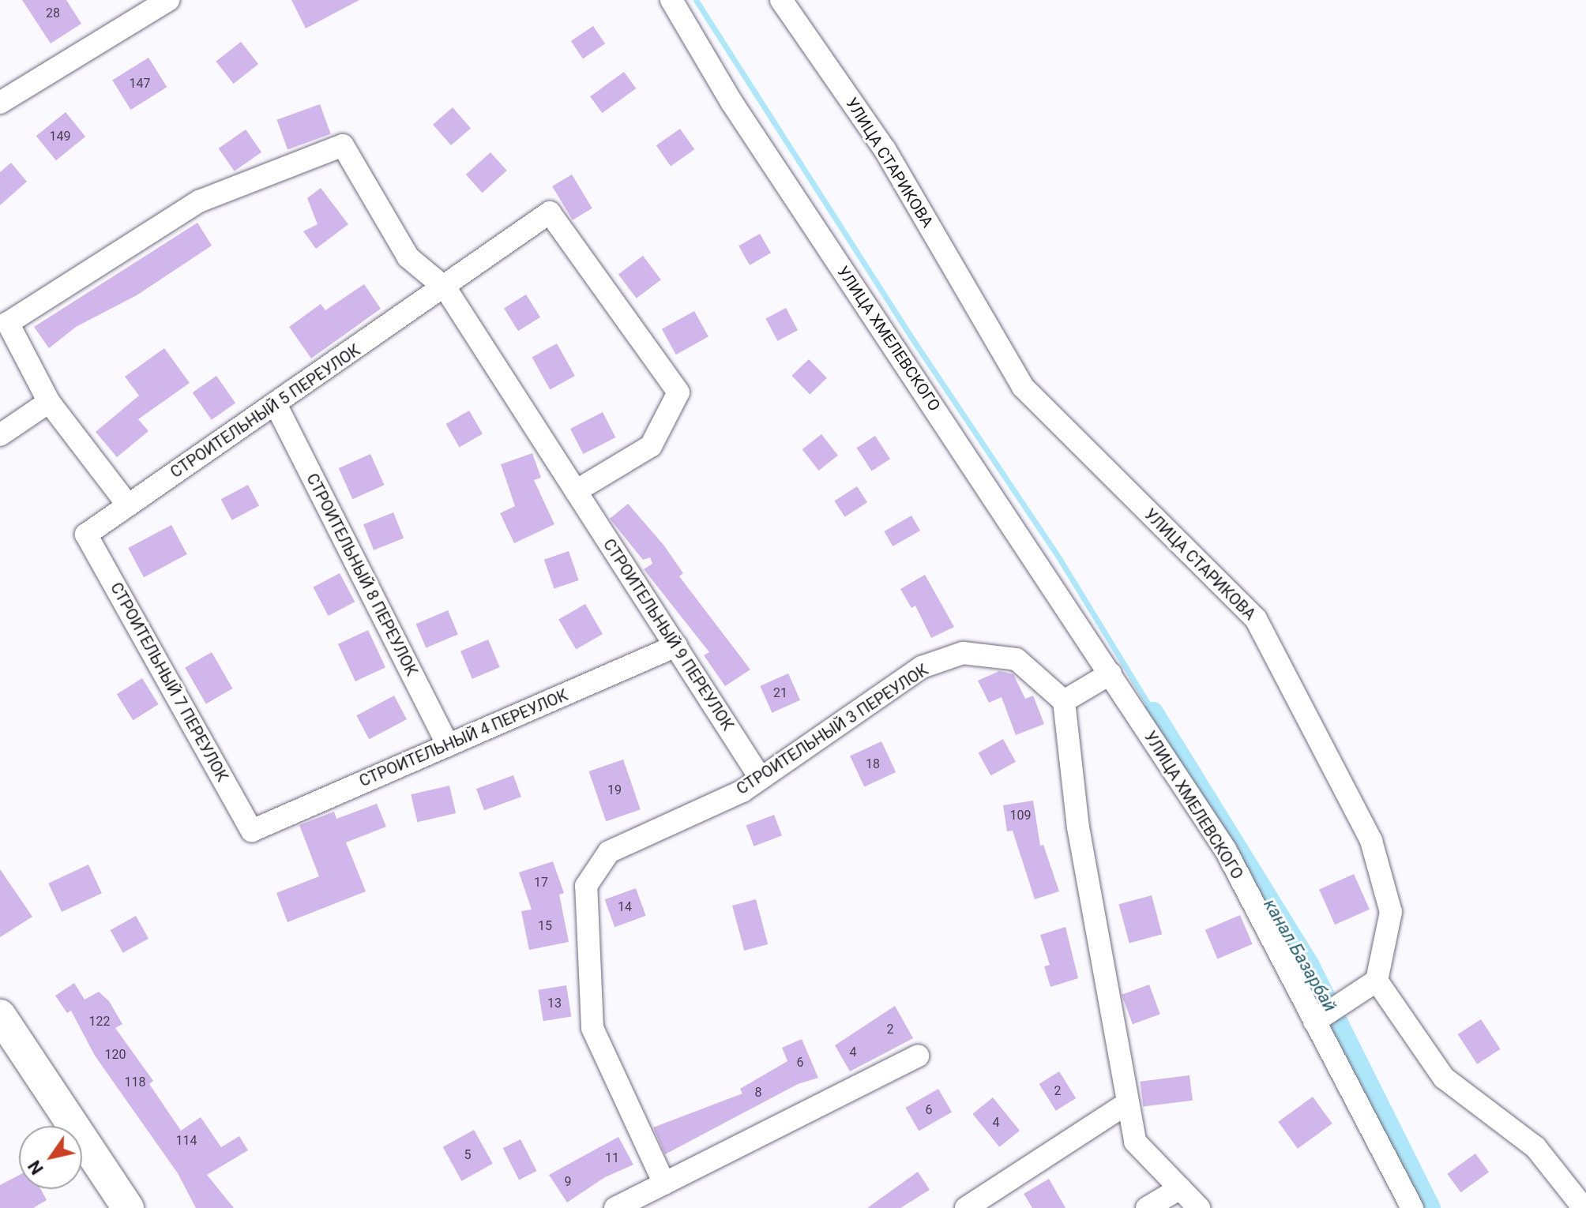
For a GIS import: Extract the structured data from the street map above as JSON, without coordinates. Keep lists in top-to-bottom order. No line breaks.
{"streets":{"street":["УЛИЦА СТАРИКОВА","УЛИЦА ХМЕЛЕВСКОГО","СТРОИТЕЛЬНЫЙ 5 ПЕРЕУЛОК","СТРОИТЕЛЬНЫЙ 8 ПЕРЕУЛОК","СТРОИТЕЛЬНЫЙ 9 ПЕРЕУЛОК","СТРОИТЕЛЬНЫЙ 7 ПЕРЕУЛОК","СТРОИТЕЛЬНЫЙ 3 ПЕРЕУЛОК","СТРОИТЕЛЬНЫЙ 4 ПЕРЕУЛОК"]},"crossings":[["СТРОИТЕЛЬНЫЙ 5 ПЕРЕУЛОК","СТРОИТЕЛЬНЫЙ 8 ПЕРЕУЛОК"],["СТРОИТЕЛЬНЫЙ 5 ПЕРЕУЛОК","СТРОИТЕЛЬНЫЙ 9 ПЕРЕУЛОК"],["СТРОИТЕЛЬНЫЙ 5 ПЕРЕУЛОК","СТРОИТЕЛЬНЫЙ 7 ПЕРЕУЛОК"],["СТРОИТЕЛЬНЫЙ 8 ПЕРЕУЛОК","СТРОИТЕЛЬНЫЙ 4 ПЕРЕУЛОК"],["СТРОИТЕЛЬНЫЙ 9 ПЕРЕУЛОК","СТРОИТЕЛЬНЫЙ 3 ПЕРЕУЛОК"],["СТРОИТЕЛЬНЫЙ 9 ПЕРЕУЛОК","СТРОИТЕЛЬНЫЙ 4 ПЕРЕУЛОК"],["СТРОИТЕЛЬНЫЙ 7 ПЕРЕУЛОК","СТРОИТЕЛЬНЫЙ 4 ПЕРЕУЛОК"]],"water":["канал Базарбай"],"house_numbers":["28","147","149","21","18","19","109","17","14","15","13","122","2","4","120","6","118","2","8","6","4","114","5","11","9"],"north":"bottom left"}
